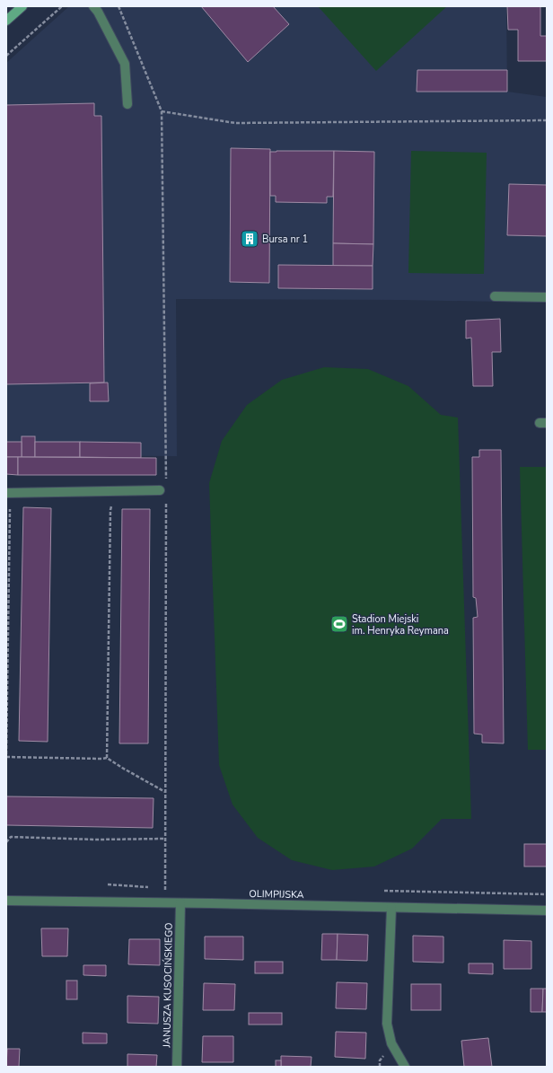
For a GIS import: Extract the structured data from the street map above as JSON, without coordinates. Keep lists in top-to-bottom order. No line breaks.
{"streets":{"street":["OLIMPIJSKA","JANUSZA KUSOCIŃSKIEGO"]},"crossings":[["OLIMPIJSKA","JANUSZA KUSOCIŃSKIEGO"]],"places":{"building":["Bursa nr 1"],"sports":["Stadion Miejski im. Henryka Reymana"]}}
